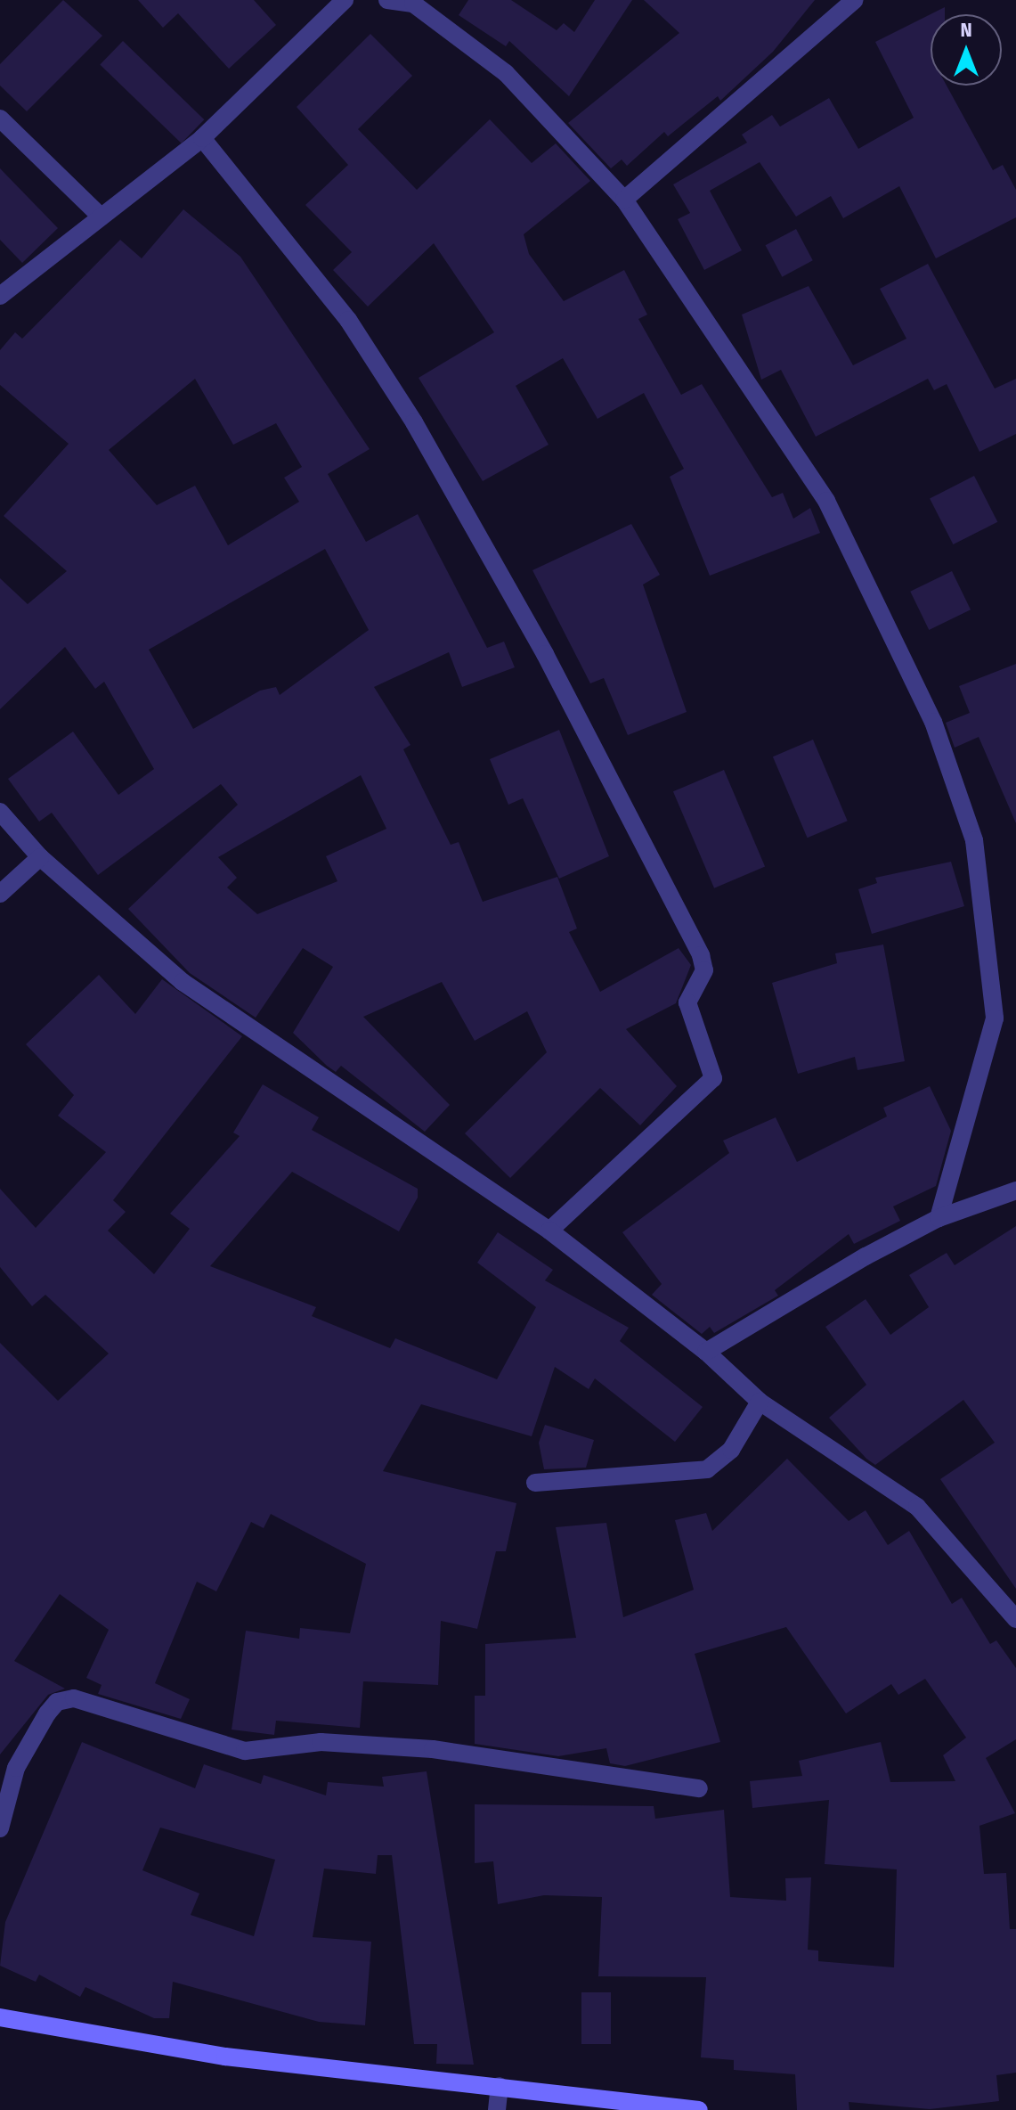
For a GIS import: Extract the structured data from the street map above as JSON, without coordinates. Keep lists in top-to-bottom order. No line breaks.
{"north":"top"}
